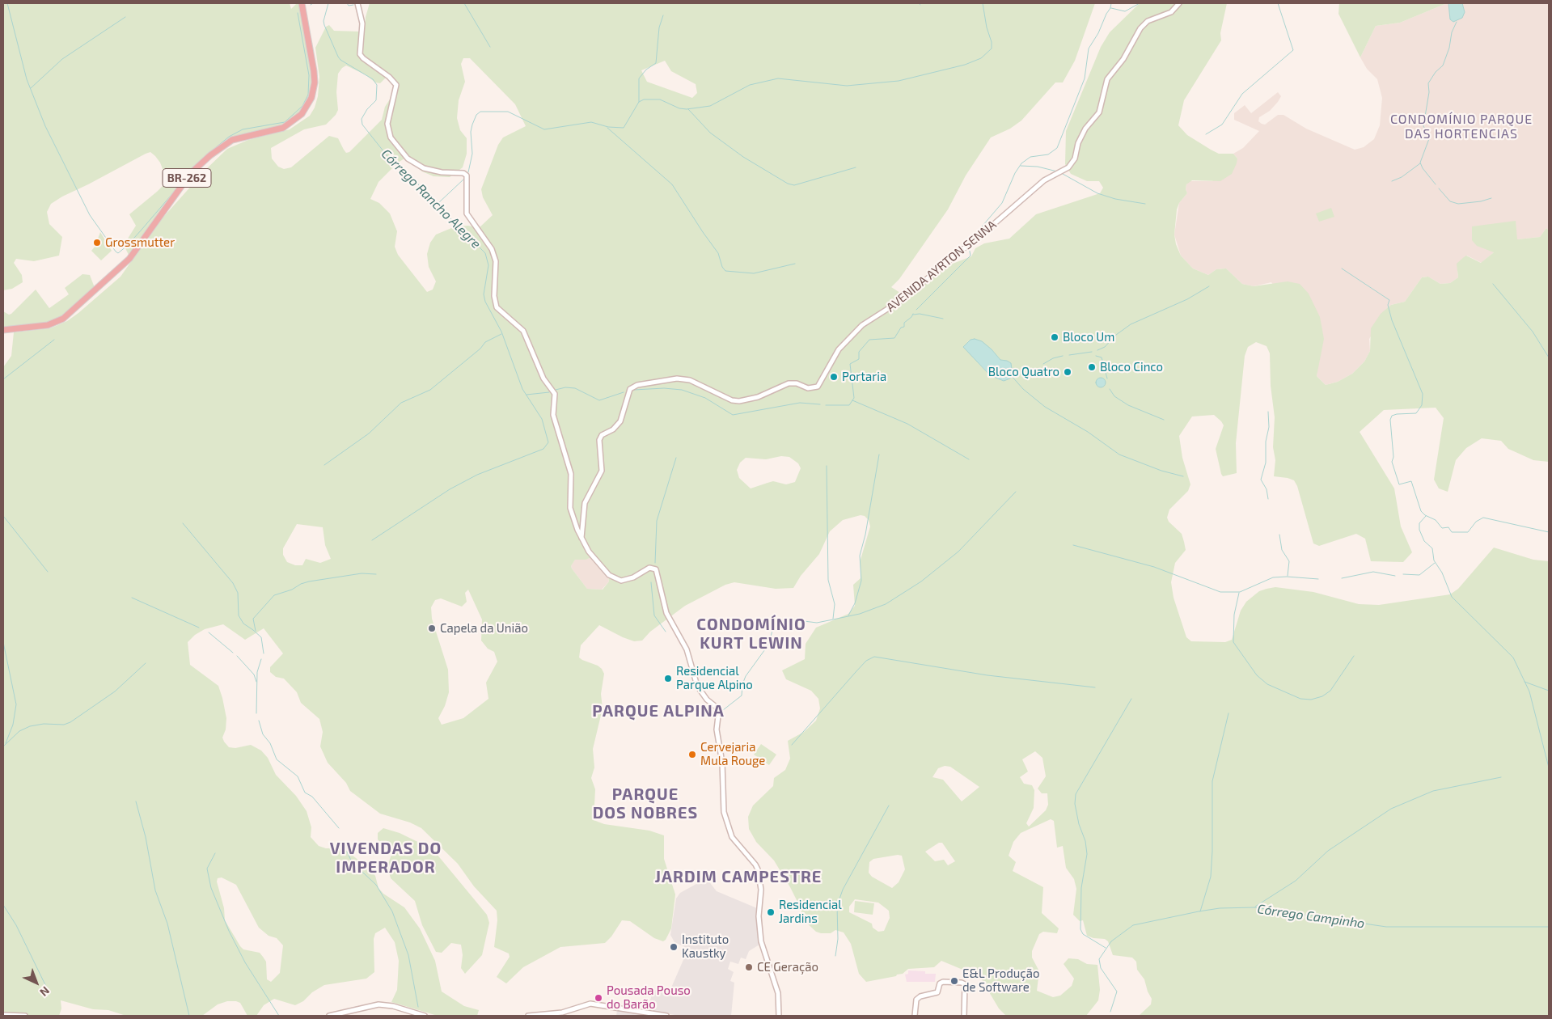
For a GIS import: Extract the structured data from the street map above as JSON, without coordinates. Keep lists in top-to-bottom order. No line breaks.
{"streets":{"highway":["BR-262"],"main road":["AVENIDA AYRTON SENNA"]},"districts":["CONDOMÍNIO PARQUE DAS HORTENCIAS","CONDOMÍNIO KURT LEWIN","PARQUE ALPINA","PARQUE DOS NOBRES","VIVENDAS DO IMPERADOR","JARDIM CAMPESTRE"],"water":["Córrego Rancho Alegre","Córrego Campinho"],"places":["Grossmutter","Bloco Um","Bloco Cinco","Bloco Quatro","Portaria","Capela da União","Residencial Parque Alpino","Cervejaria Mula Rouge","Residencial Jardins","Instituto Kaustky","CE Geração","E&L Produção de Software","Pousada Pouso do Barão"],"north":"bottom right"}
